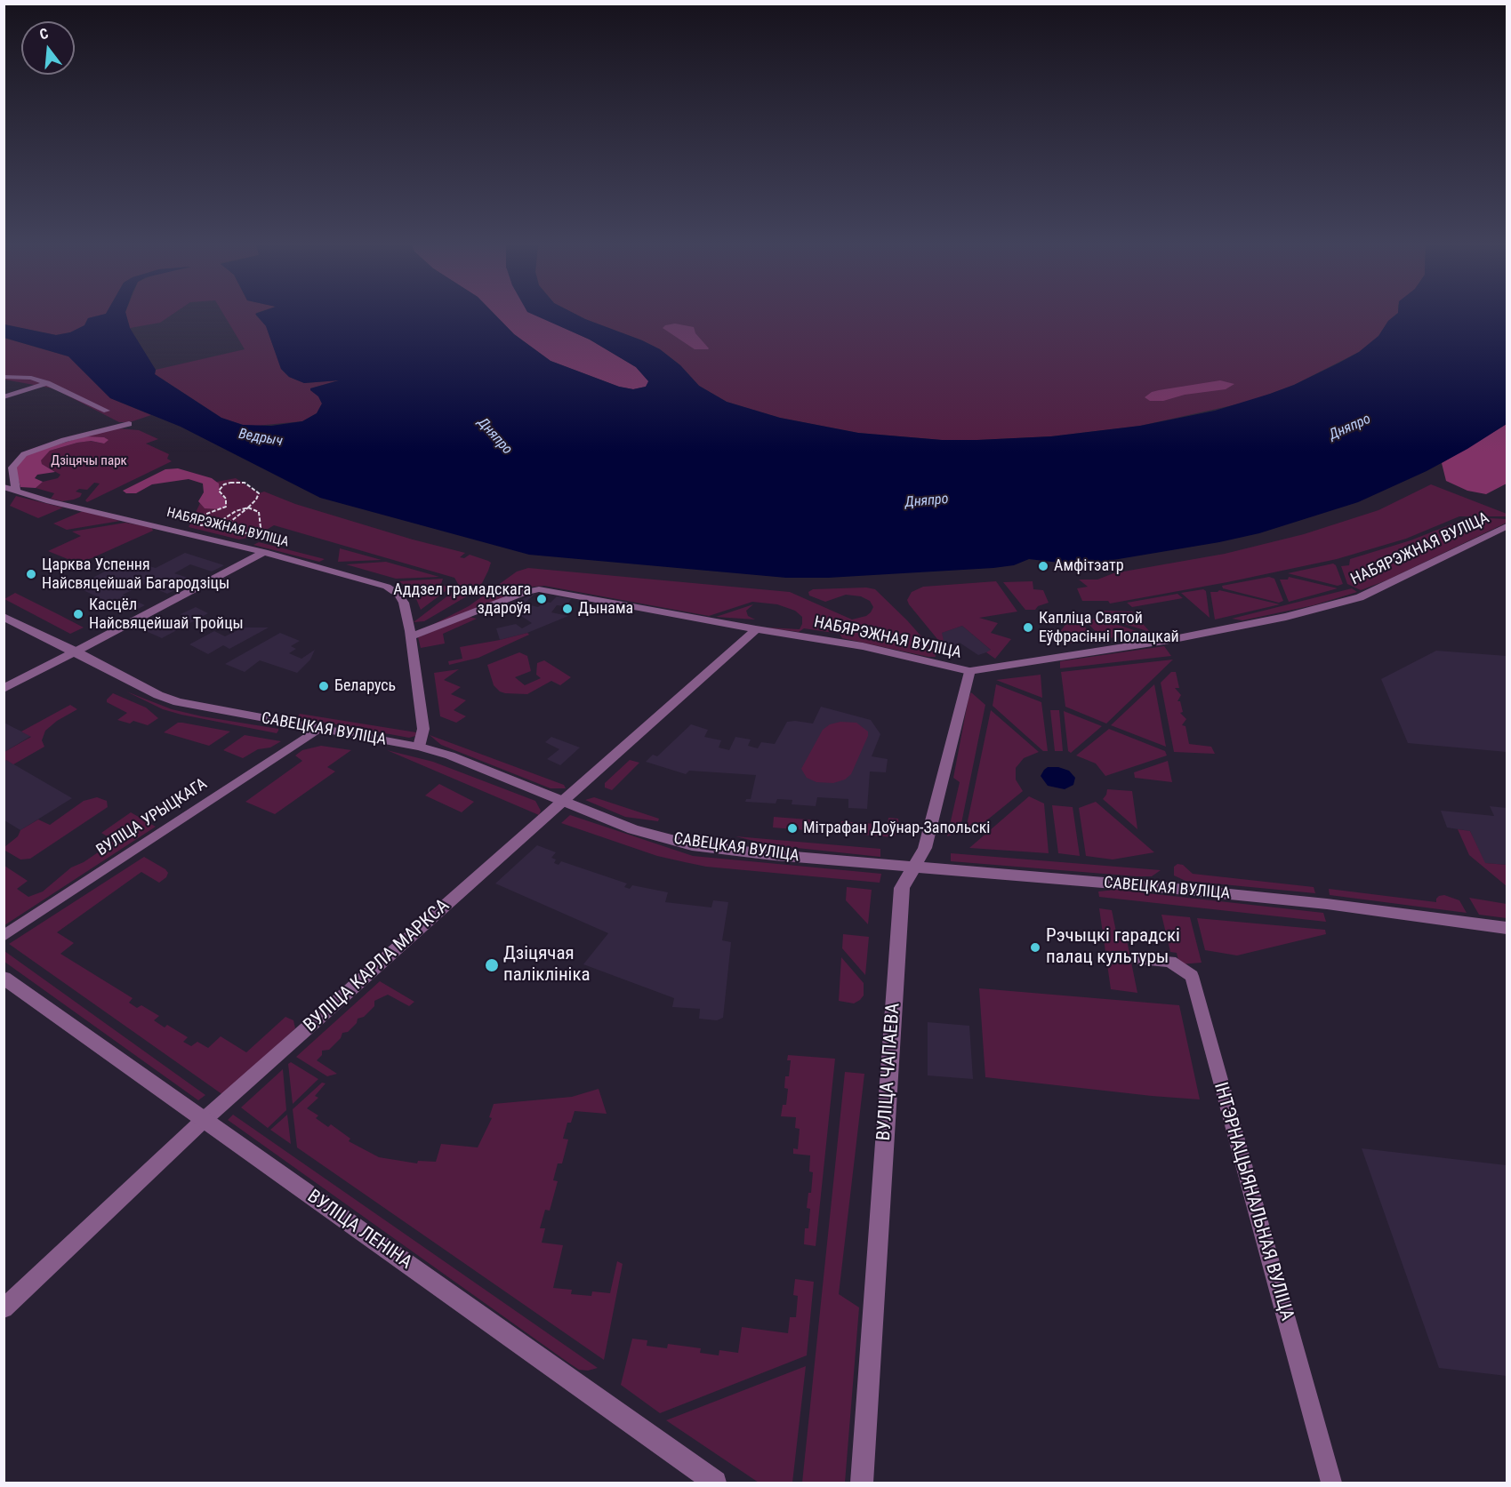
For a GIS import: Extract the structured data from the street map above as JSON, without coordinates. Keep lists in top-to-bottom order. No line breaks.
{"streets":{"street":["НАБЯРЭЖНАЯ ВУЛІЦА","САВЕЦКАЯ ВУЛІЦА","ВУЛІЦА УРЫЦКАГА","ВУЛІЦА КАРЛА МАРКСА","ВУЛІЦА ЧАПАЕВА","ІНТЭРНАЦЫЯНАЛЬНАЯ ВУЛІЦА","ВУЛІЦА ЛЕНІНА"]},"crossings":[["НАБЯРЭЖНАЯ ВУЛІЦА","САВЕЦКАЯ ВУЛІЦА"],["НАБЯРЭЖНАЯ ВУЛІЦА","ВУЛІЦА КАРЛА МАРКСА"],["НАБЯРЭЖНАЯ ВУЛІЦА","ВУЛІЦА ЧАПАЕВА"],["САВЕЦКАЯ ВУЛІЦА","ВУЛІЦА УРЫЦКАГА"],["САВЕЦКАЯ ВУЛІЦА","ВУЛІЦА КАРЛА МАРКСА"],["САВЕЦКАЯ ВУЛІЦА","ВУЛІЦА ЧАПАЕВА"],["ВУЛІЦА КАРЛА МАРКСА","ВУЛІЦА ЛЕНІНА"]],"water":["Дняпро","Ведрыч"],"parks":["Дзіцячы парк"],"places":["Амфітэатр","Царква Успення Найсвяцейшай Багародзіцы","Аддзел грамадскага здароўя","Дынама","Касцёл Найсвяцейшай Тройцы","Капліца Святой Еўфрасінні Полацкай","Беларусь","Мітрафан Доўнар-Запольскі","Рэчыцкі гарадскі палац культуры","Дзіцячая паліклініка"],"north":"top"}
